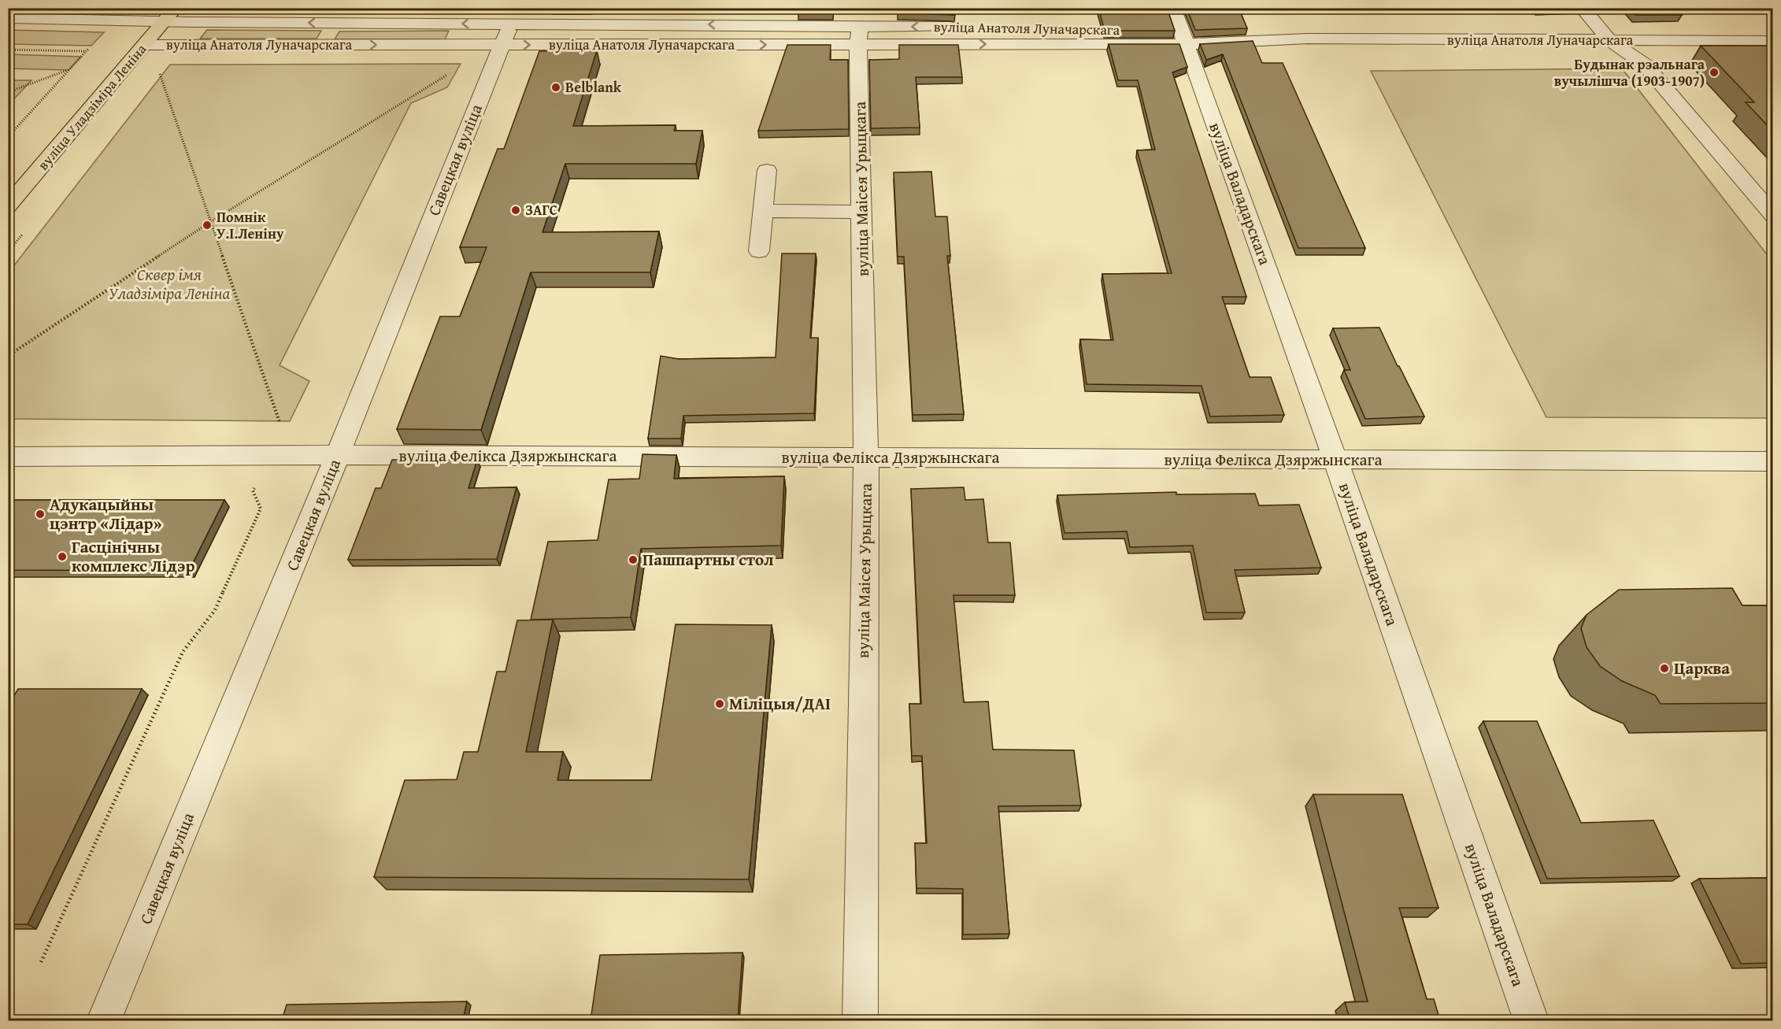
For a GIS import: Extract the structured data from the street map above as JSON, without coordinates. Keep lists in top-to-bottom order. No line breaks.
{"streets":{"main road":["вуліца Уладзіміра Леніна"],"street":["вуліца Анатоля Луначарскага","Савецкая вуліца","вуліца Маісея Урыцкага","вуліца Валадарскага","вуліца Фелікса Дзяржынскага"]},"crossings":[["вуліца Анатоля Луначарскага","вуліца Уладзіміра Леніна"],["вуліца Анатоля Луначарскага","Савецкая вуліца"],["вуліца Анатоля Луначарскага","вуліца Маісея Урыцкага"],["вуліца Анатоля Луначарскага","вуліца Валадарскага"],["Савецкая вуліца","вуліца Фелікса Дзяржынскага"],["вуліца Маісея Урыцкага","вуліца Фелікса Дзяржынскага"],["вуліца Валадарскага","вуліца Фелікса Дзяржынскага"]],"parks":["Сквер імя Уладзіміра Леніна"],"places":["Будынак рэальнага вучылішча (1903-1907)","Belblank","ЗАГС","Помнік У.І.Леніну","Адукацыйны цэнтр «Лідар»","Гасцінічны комплекс Лідэр","Пашпартны стол","Царква","Міліцыя/ДАІ"]}
